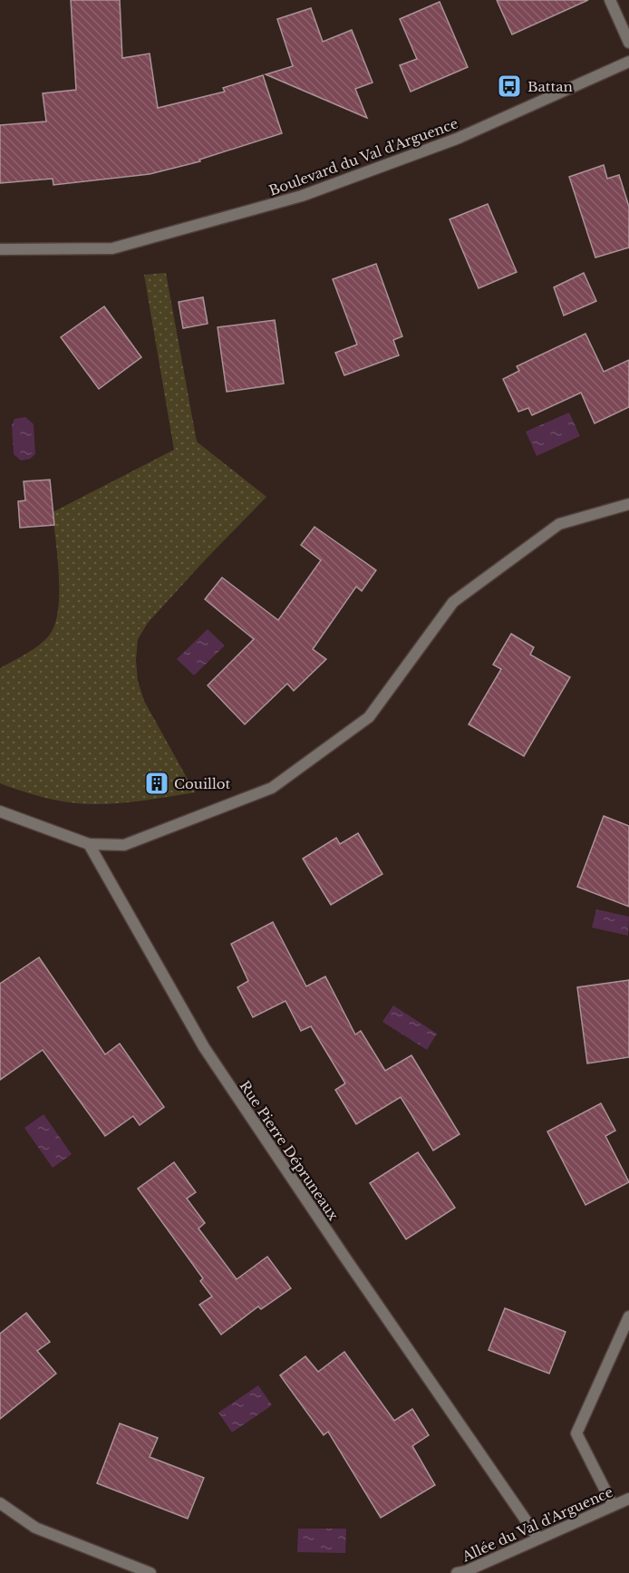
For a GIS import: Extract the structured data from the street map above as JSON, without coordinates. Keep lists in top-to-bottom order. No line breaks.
{"streets":{"street":["Boulevard du Val d'Arguence","Rue Pierre Dépruneaux","Allée du Val d'Arguence"]},"crossings":[["Rue Pierre Dépruneaux","Allée du Val d'Arguence"]],"places":{"bus stop":["Battan"],"building":["Couillot"]}}
